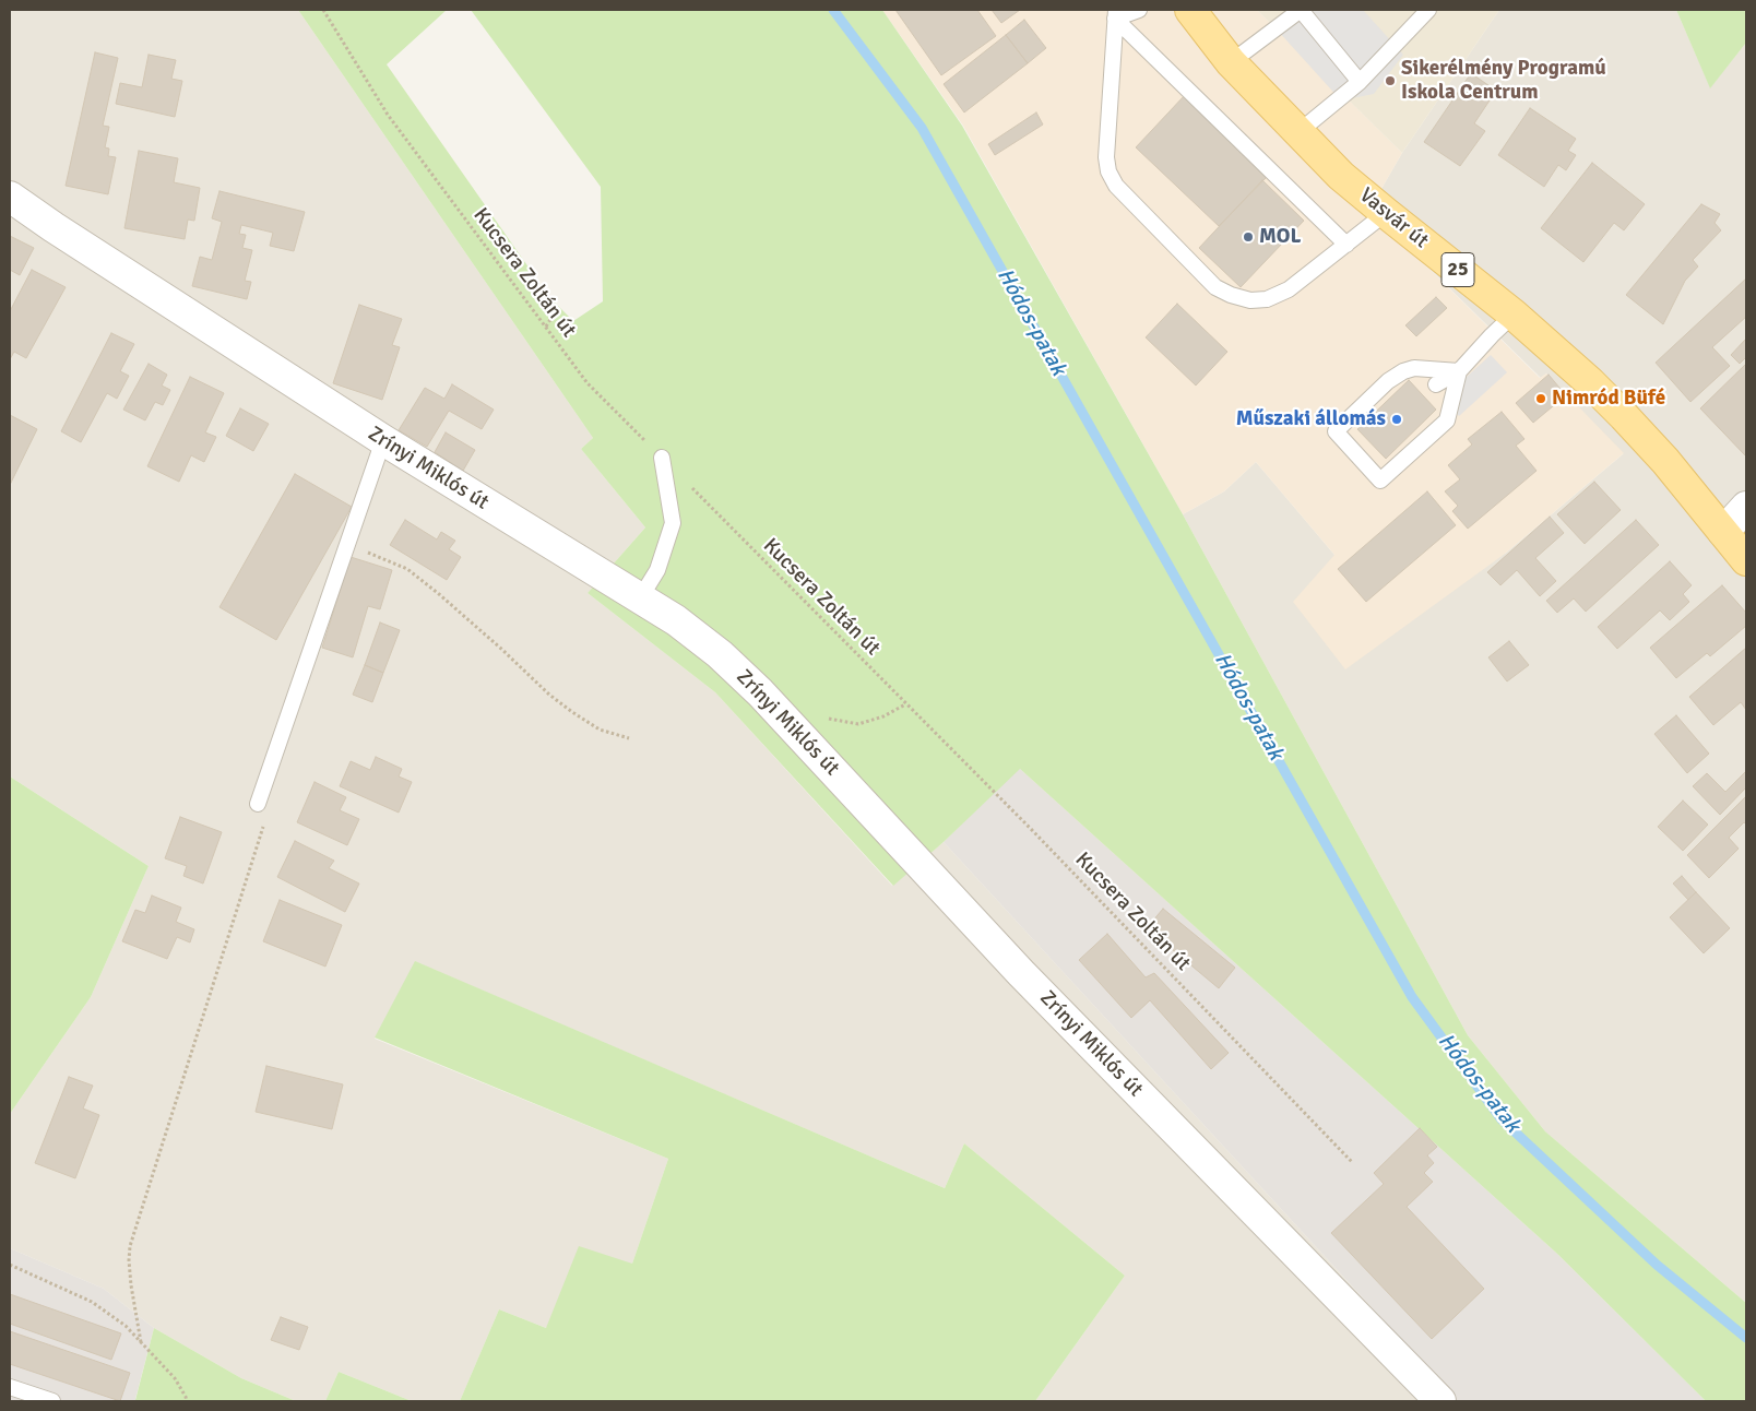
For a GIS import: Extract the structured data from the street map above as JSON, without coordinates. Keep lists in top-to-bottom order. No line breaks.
{"streets":{"main road":["Vasvár út","25"],"street":["Zrínyi Miklós út"],"path":["Kucsera Zoltán út"]},"crossings":[["Vasvár út","25"]],"water":["Hódos-patak"],"places":["Sikerélmény Programú Iskola Centrum","MOL","Nimród Büfé","Műszaki állomás"]}
